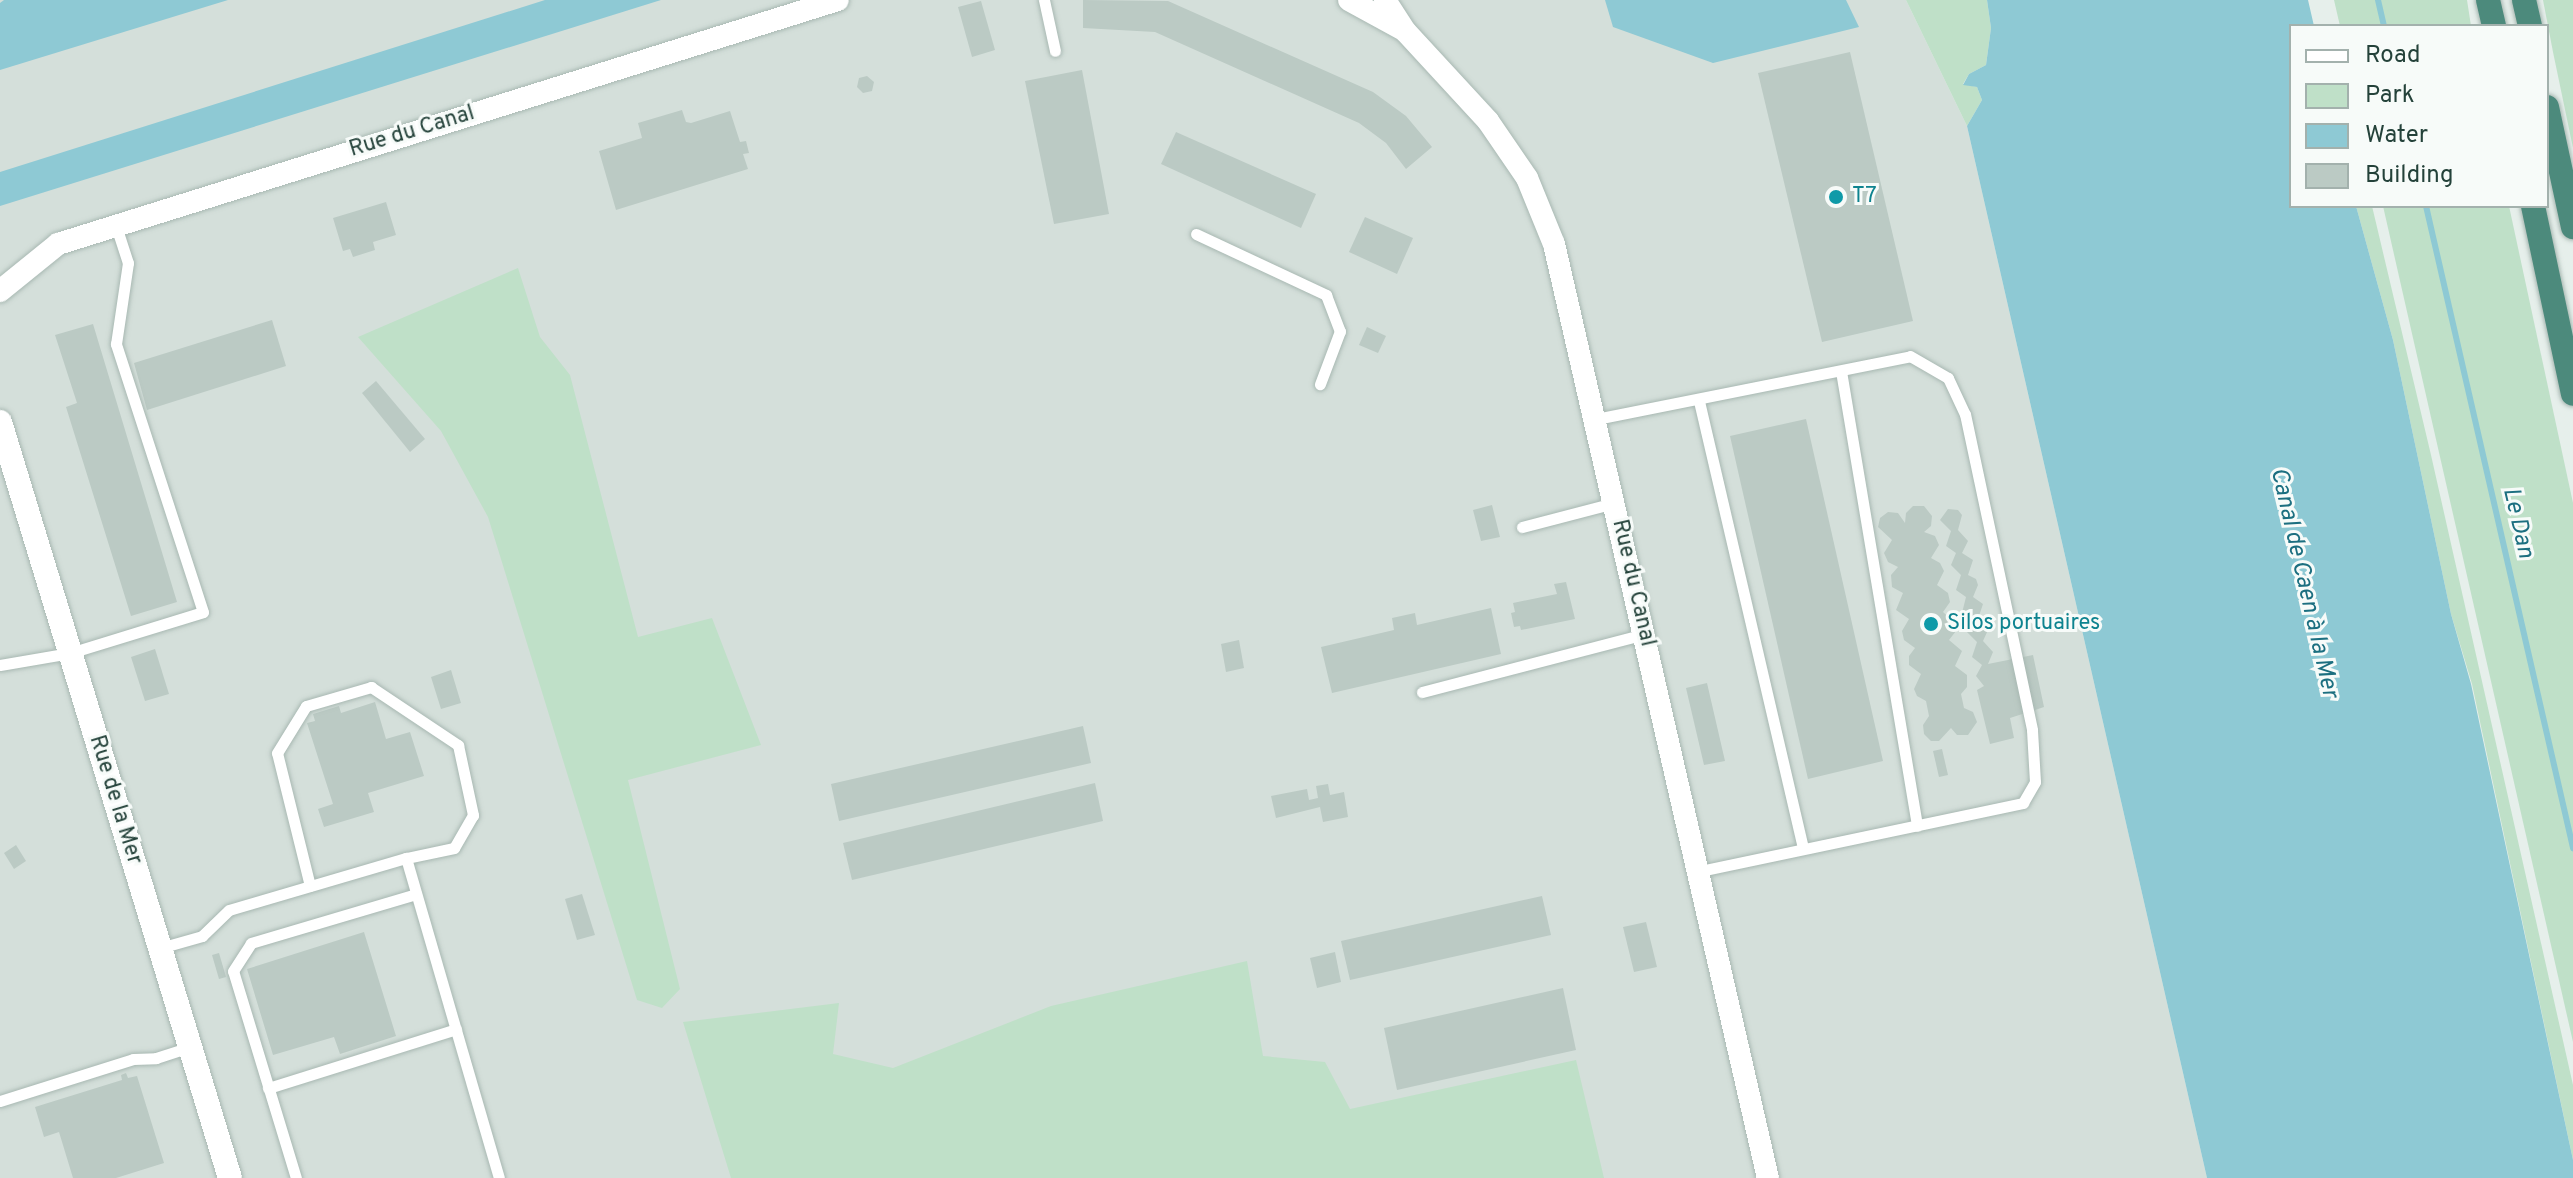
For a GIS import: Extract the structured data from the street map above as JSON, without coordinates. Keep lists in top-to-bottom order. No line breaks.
{"streets":{"street":["Rue du Canal","Rue de la Mer"]},"water":["Le Dan","Canal de Caen à la Mer"],"places":["T7","Silos portuaires"],"legend":["Road","Park","Water","Building"]}
